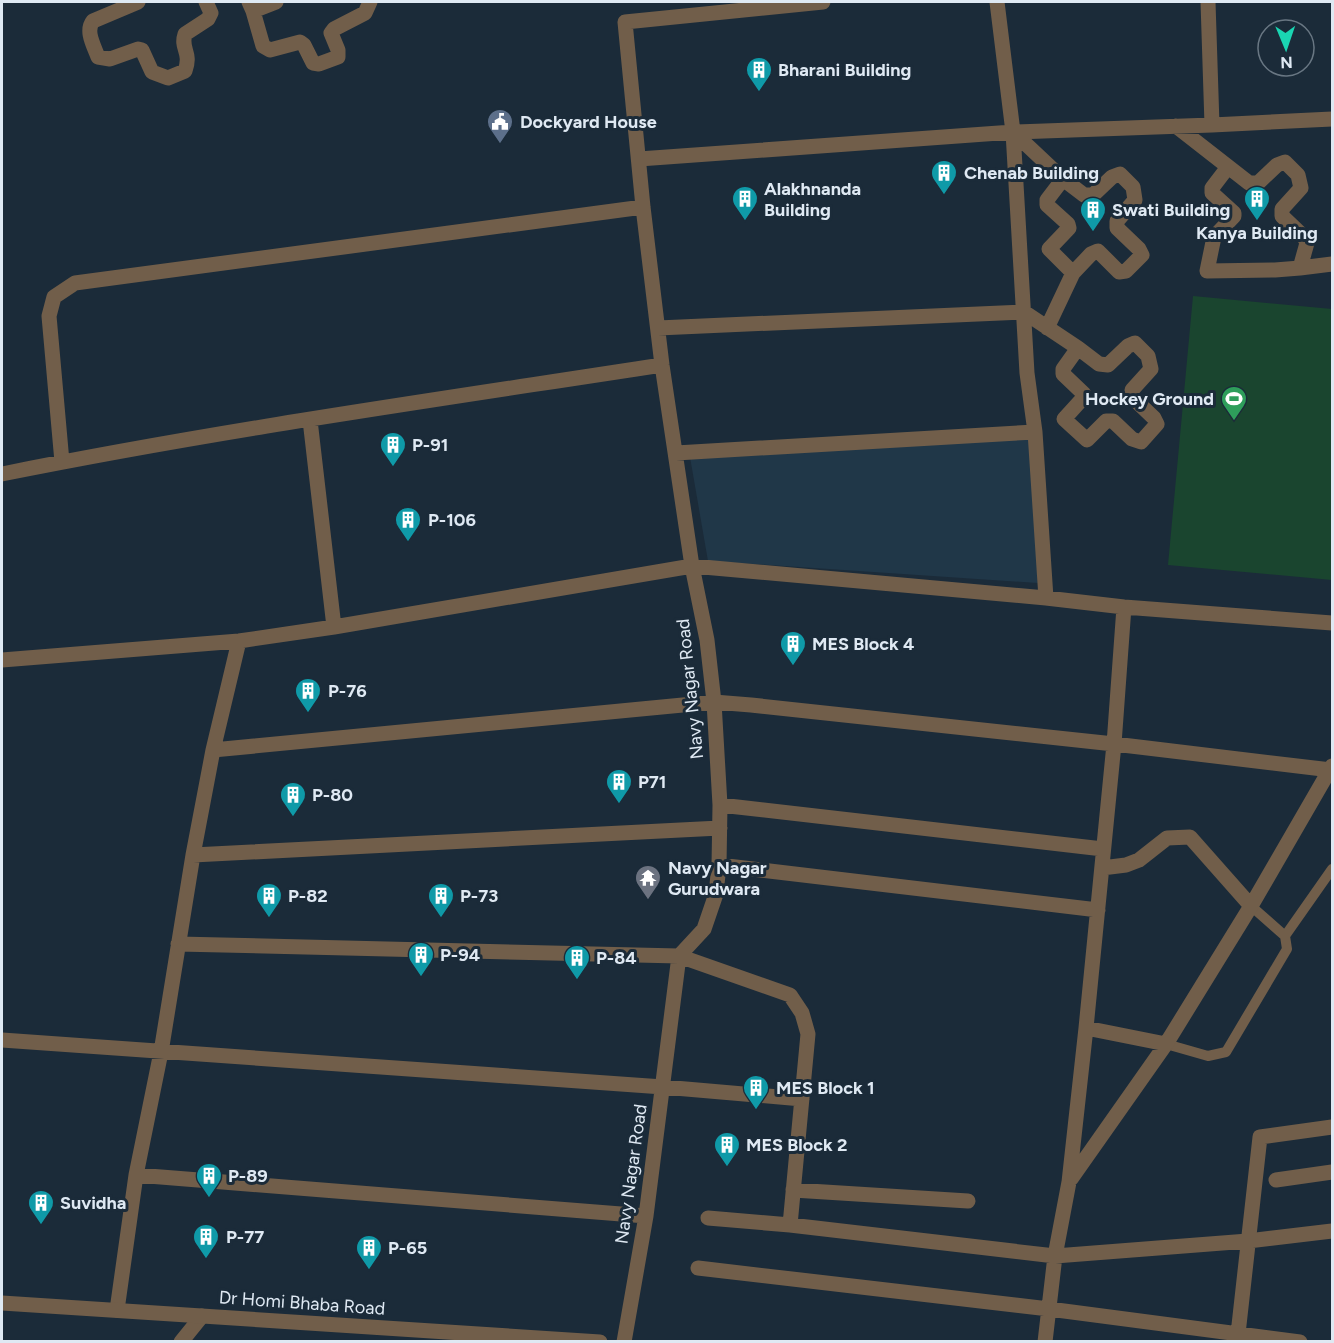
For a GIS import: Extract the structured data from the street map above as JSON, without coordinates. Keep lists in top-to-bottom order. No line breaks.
{"streets":{"street":["Navy Nagar Road","Dr Homi Bhaba Road"]},"places":{"building":["Bharani Building","Chenab Building","Alakhnanda Building","Kanya Building","Swati Building","P-91","P-106","MES Block 4","P-76","P71","P-80","P-82","P-73","P-94","P-84","MES Block 1","MES Block 2","P-89","Suvidha","P-77","P-65"],"public building":["Dockyard House"],"sports":["Hockey Ground"],"temple":["Navy Nagar Gurudwara"]},"north":"bottom"}
